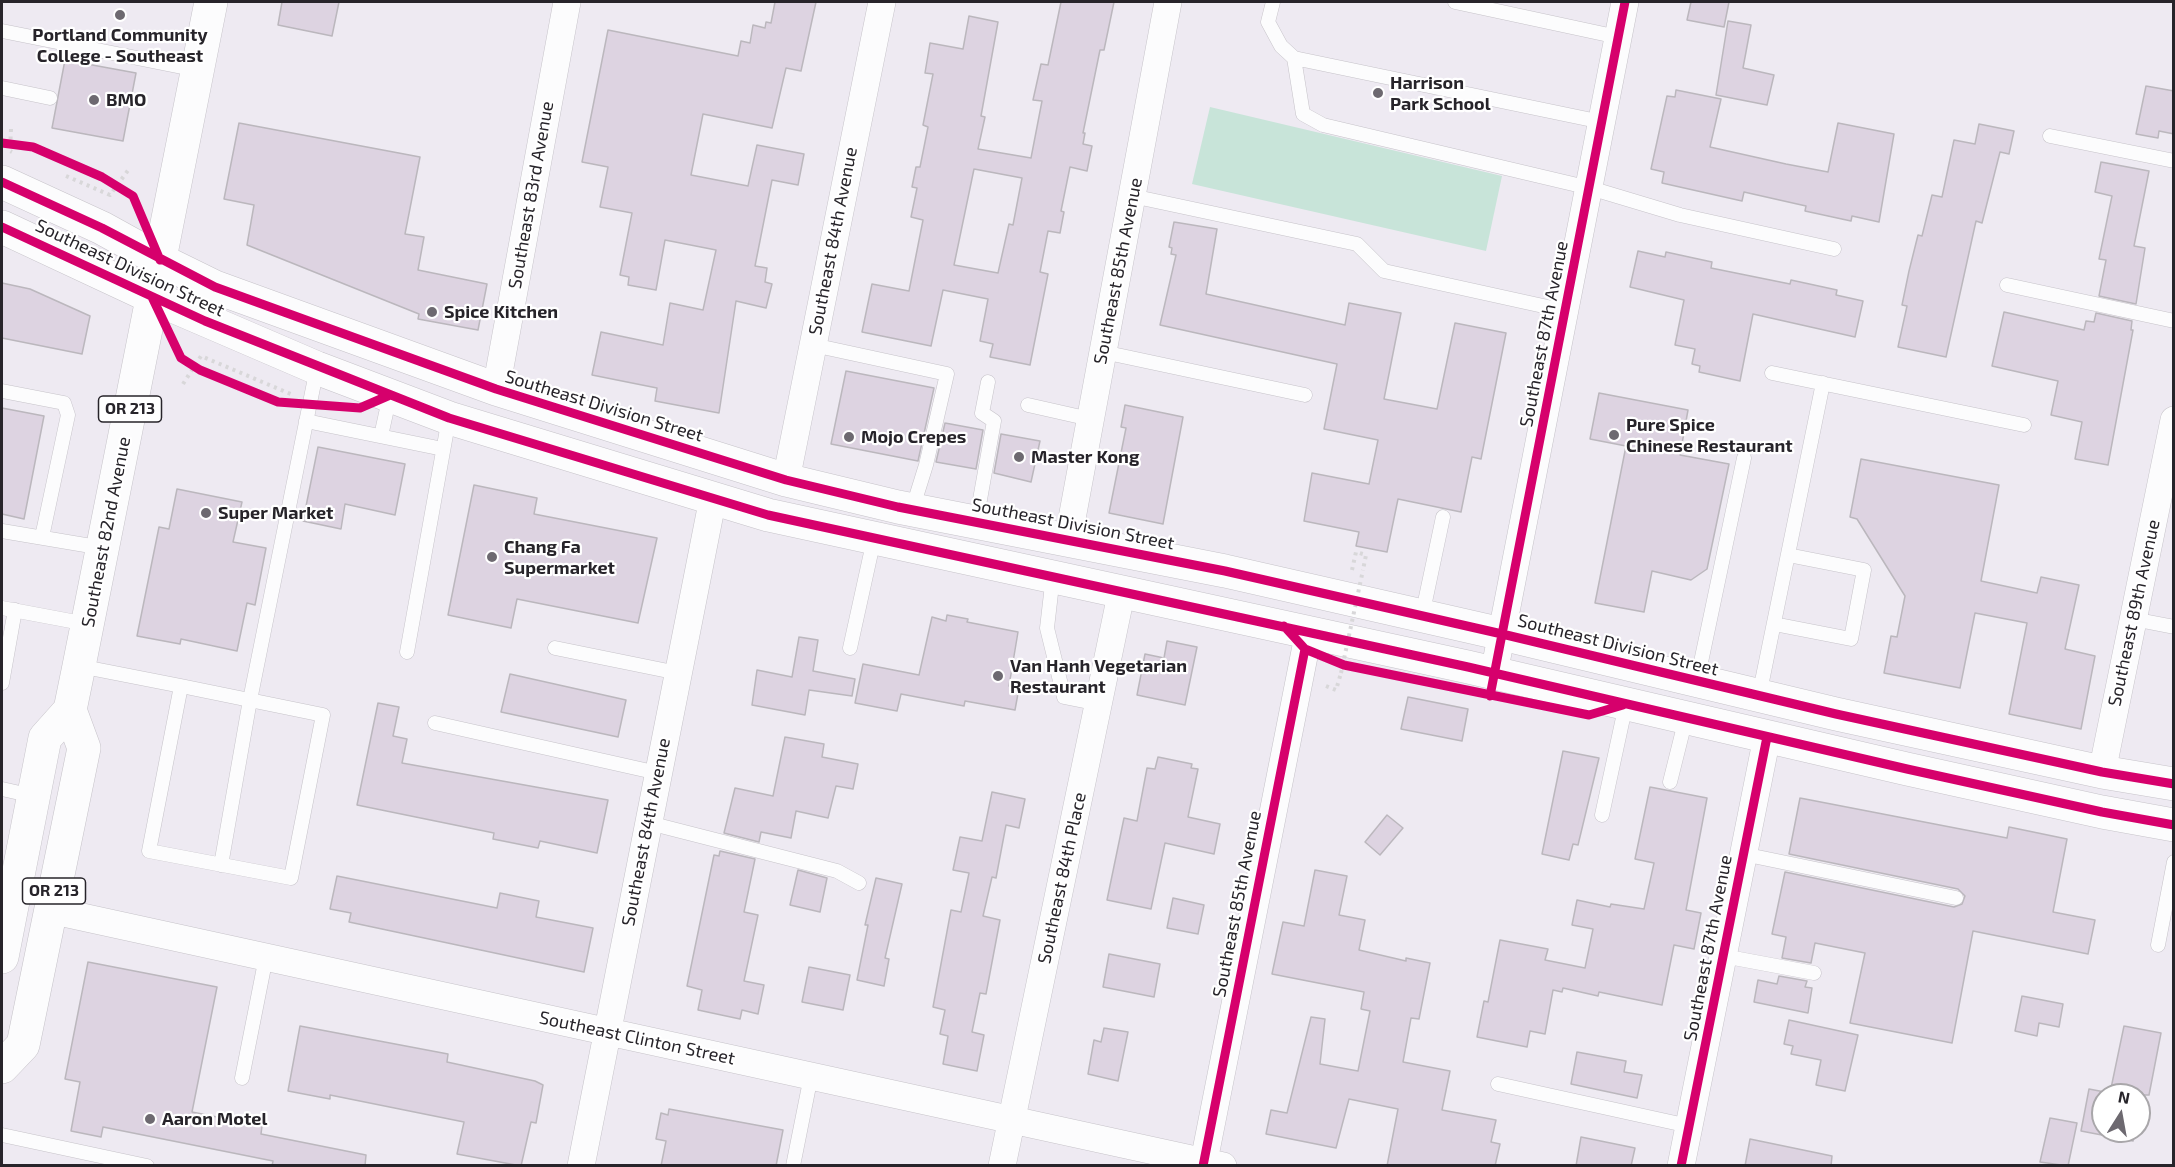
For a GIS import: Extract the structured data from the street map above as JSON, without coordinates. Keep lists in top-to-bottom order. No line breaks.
{"streets":{"main road":["Southeast Division Street","OR 213","Southeast 82nd Avenue"],"street":["Southeast 83rd Avenue","Southeast 84th Avenue","Southeast 85th Avenue","Southeast 87th Avenue","Southeast 89th Avenue","Southeast 84th Place","Southeast Clinton Street"]},"crossings":[["Southeast 83rd Avenue","Southeast Division Street"],["Southeast 84th Avenue","Southeast Division Street"],["Southeast 84th Avenue","Southeast Clinton Street"],["Southeast Division Street","Southeast 85th Avenue"],["Southeast Division Street","Southeast 87th Avenue"],["Southeast Division Street","Southeast 82nd Avenue"],["Southeast Division Street","Southeast 89th Avenue"],["Southeast Division Street","Southeast 84th Place"],["Southeast 85th Avenue","Southeast Clinton Street"],["OR 213","Southeast 82nd Avenue"],["OR 213","Southeast Clinton Street"],["Southeast 84th Place","Southeast Clinton Street"]],"places":["Portland Community College - Southeast","Harrison Park School","BMO","Spice Kitchen","Pure Spice Chinese Restaurant","Mojo Crepes","Master Kong","Super Market","Chang Fa Supermarket","Van Hanh Vegetarian Restaurant","Aaron Motel"],"north":"top"}
